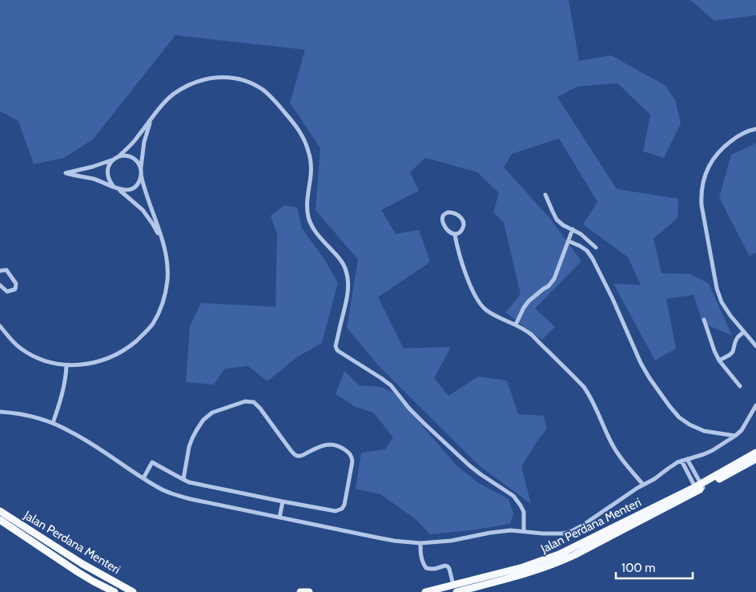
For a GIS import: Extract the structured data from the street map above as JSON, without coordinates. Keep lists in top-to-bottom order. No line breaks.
{"streets":{"main road":["Jalan Perdana Menteri"]},"scale_bar":"100 m"}
